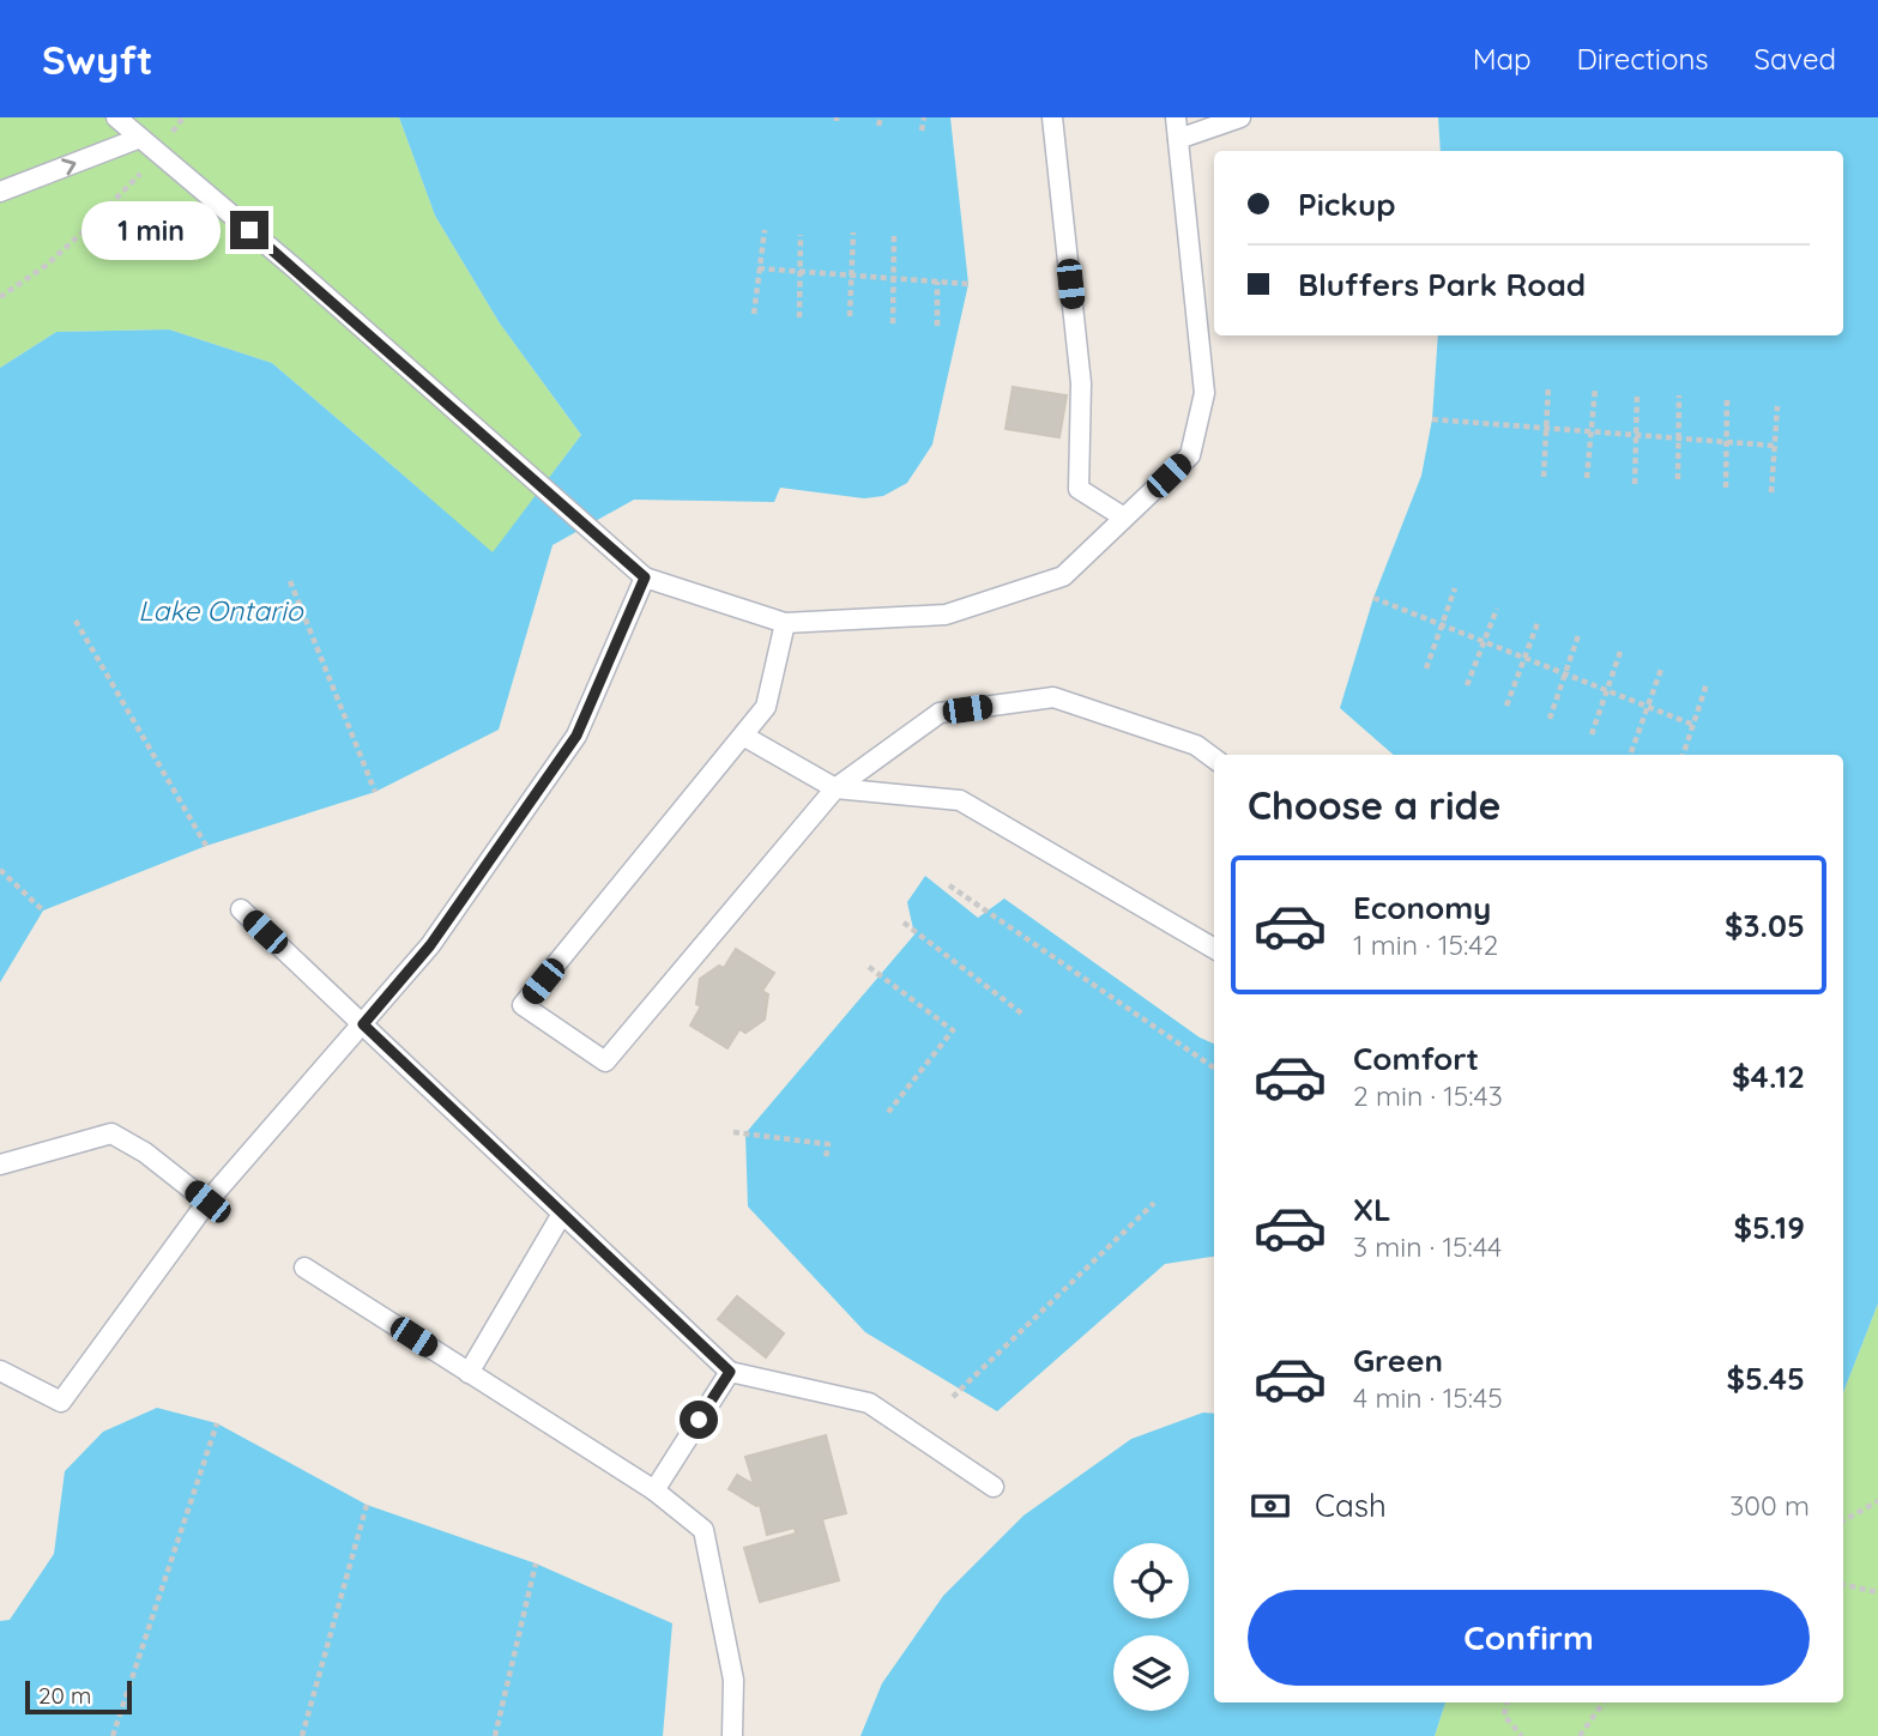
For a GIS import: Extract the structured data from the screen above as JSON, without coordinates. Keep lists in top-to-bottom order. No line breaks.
{"water":["Lake Ontario"],"scale_bar":"20 m","page":{"header":"Swyft","nav":["Map","Directions","Saved"],"banner":["Pickup","Bluffers Park Road"],"bubble":"1 min","heading":"Choose a ride","list":[{"name":"Economy","note":"1 min · 15:42","value":"$3.05"},{"name":"Comfort","note":"2 min · 15:43","value":"$4.12"},{"name":"XL","note":"3 min · 15:44","value":"$5.19"},{"name":"Green","note":"4 min · 15:45","value":"$5.45"}],"pay":["Cash","300 m"],"buttons":"Confirm","scale":"20 m"}}
